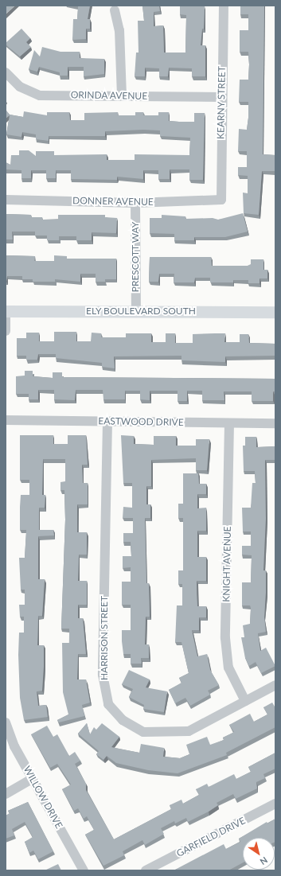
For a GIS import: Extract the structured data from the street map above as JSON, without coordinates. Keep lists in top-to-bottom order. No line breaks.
{"streets":{"main road":["ELY BOULEVARD SOUTH"],"street":["ORINDA AVENUE","KEARNY STREET","DONNER AVENUE","PRESCOTT WAY","EASTWOOD DRIVE","KNIGHT AVENUE","HARRISON STREET","WILLOW DRIVE","GARFIELD DRIVE"]},"crossings":[["ORINDA AVENUE","KEARNY STREET"],["KEARNY STREET","DONNER AVENUE"],["DONNER AVENUE","PRESCOTT WAY"],["PRESCOTT WAY","ELY BOULEVARD SOUTH"],["EASTWOOD DRIVE","KNIGHT AVENUE"],["EASTWOOD DRIVE","HARRISON STREET"],["KNIGHT AVENUE","HARRISON STREET"]],"north":"bottom right"}
